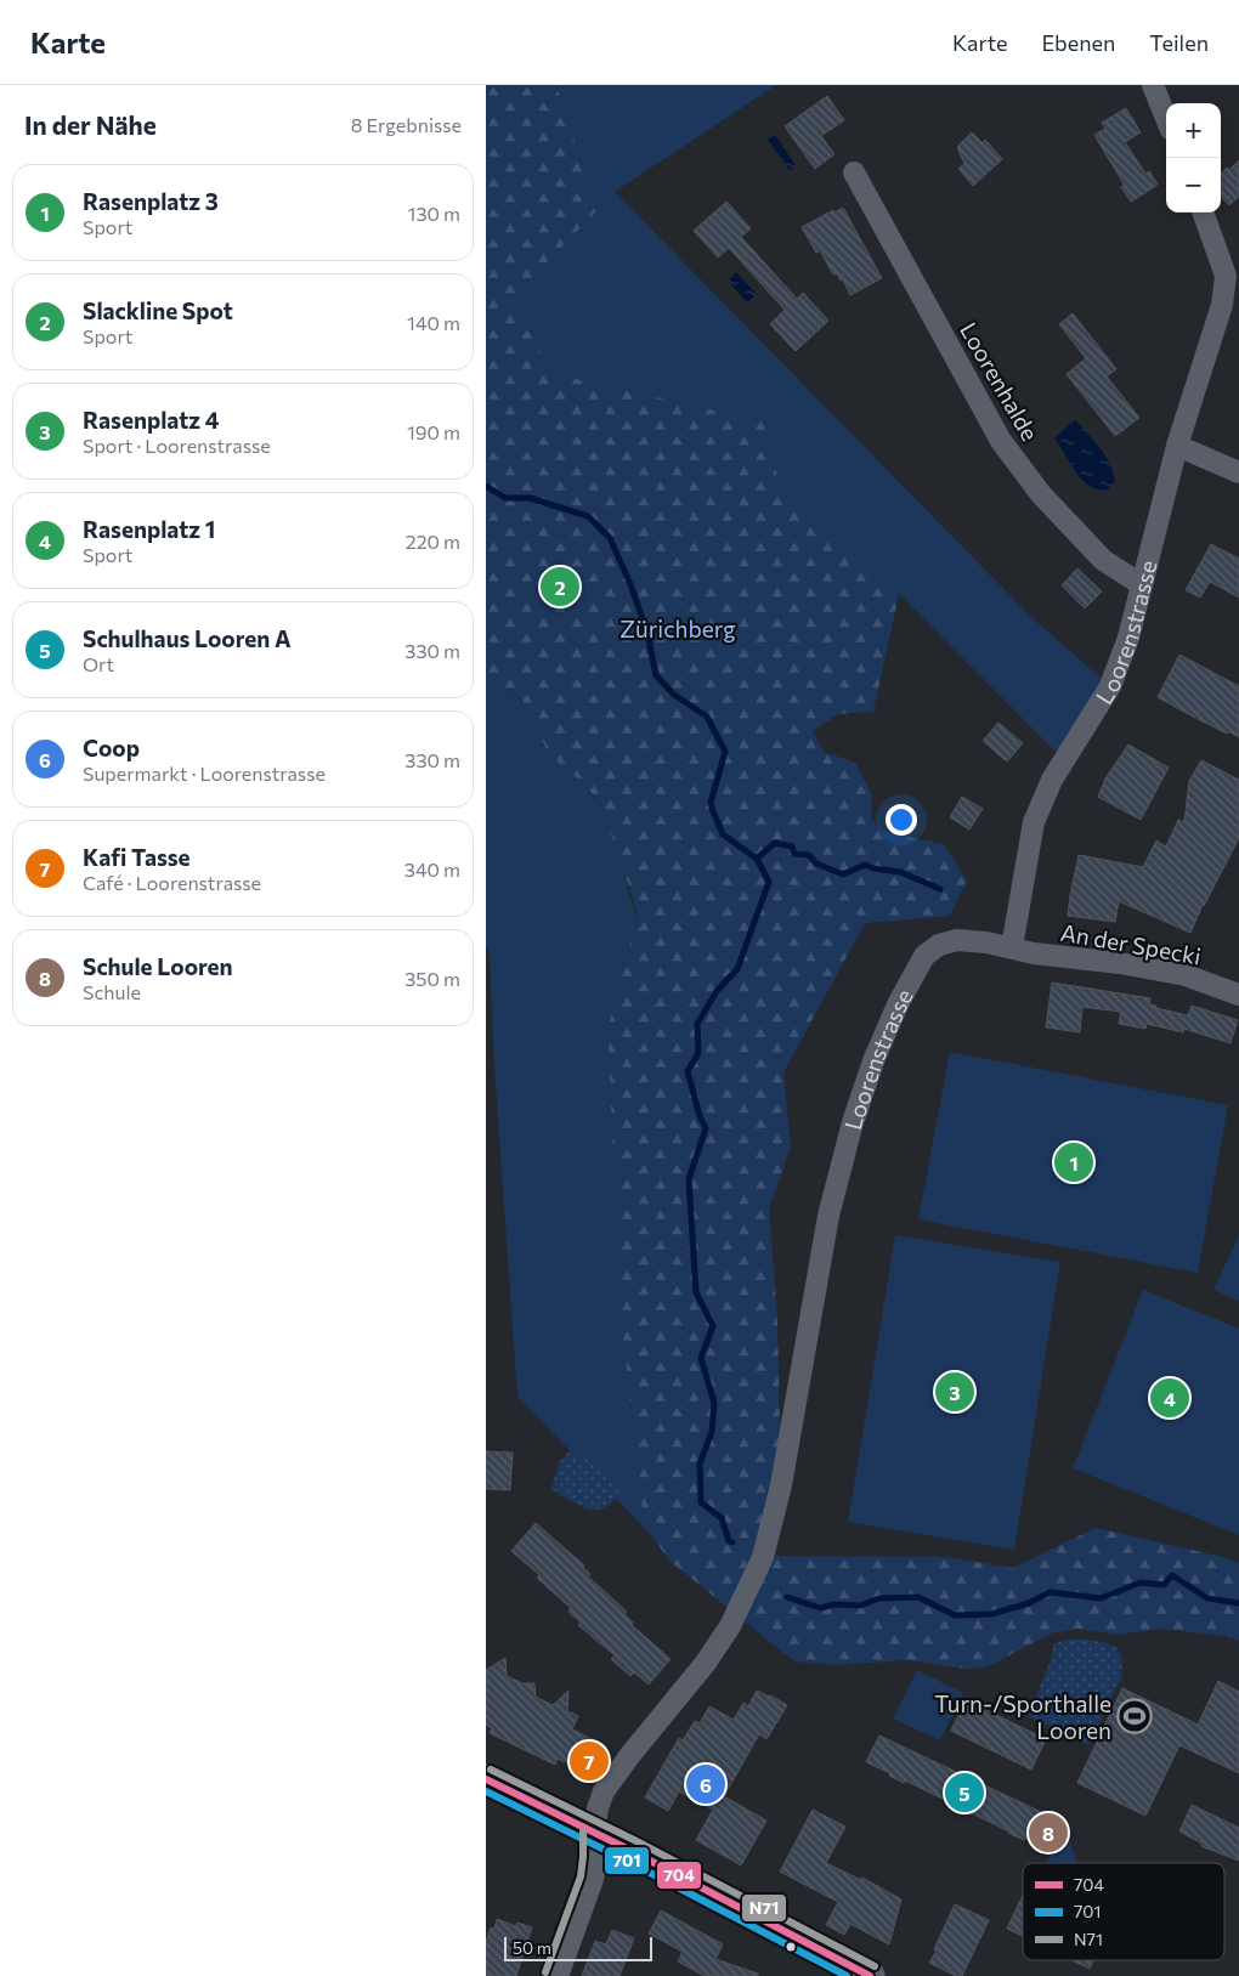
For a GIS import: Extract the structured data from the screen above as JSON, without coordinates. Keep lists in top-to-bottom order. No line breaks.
{"streets":{"street":["Loorenhalde","Loorenstrasse","An der Specki"]},"crossings":[["Loorenhalde","Loorenstrasse"],["Loorenstrasse","An der Specki"]],"parks":["Zürichberg"],"places":{"sports":["Turn-/Sporthalle Looren"]},"lines":["transit line N71","transit line 704","transit line 701"],"legend":["704","701","N71"],"scale_bar":"50 m","page":{"header":"Karte","nav":["Karte","Ebenen","Teilen"],"heading":["In der Nähe","8 Ergebnisse"],"map_buttons":["+","−"],"list":[{"mark":"1","name":"Rasenplatz 3","note":"Sport","value":"130 m"},{"mark":"2","name":"Slackline Spot","note":"Sport","value":"140 m"},{"mark":"3","name":"Rasenplatz 4","note":"Sport · Loorenstrasse","value":"190 m"},{"mark":"4","name":"Rasenplatz 1","note":"Sport","value":"220 m"},{"mark":"5","name":"Schulhaus Looren A","note":"Ort","value":"330 m"},{"mark":"6","name":"Coop","note":"Supermarkt · Loorenstrasse","value":"330 m"},{"mark":"7","name":"Kafi Tasse","note":"Café · Loorenstrasse","value":"340 m"},{"mark":"8","name":"Schule Looren","note":"Schule","value":"350 m"}],"pins":["2","1","3","4","7","6","5","8"],"scale":"50 m"}}
